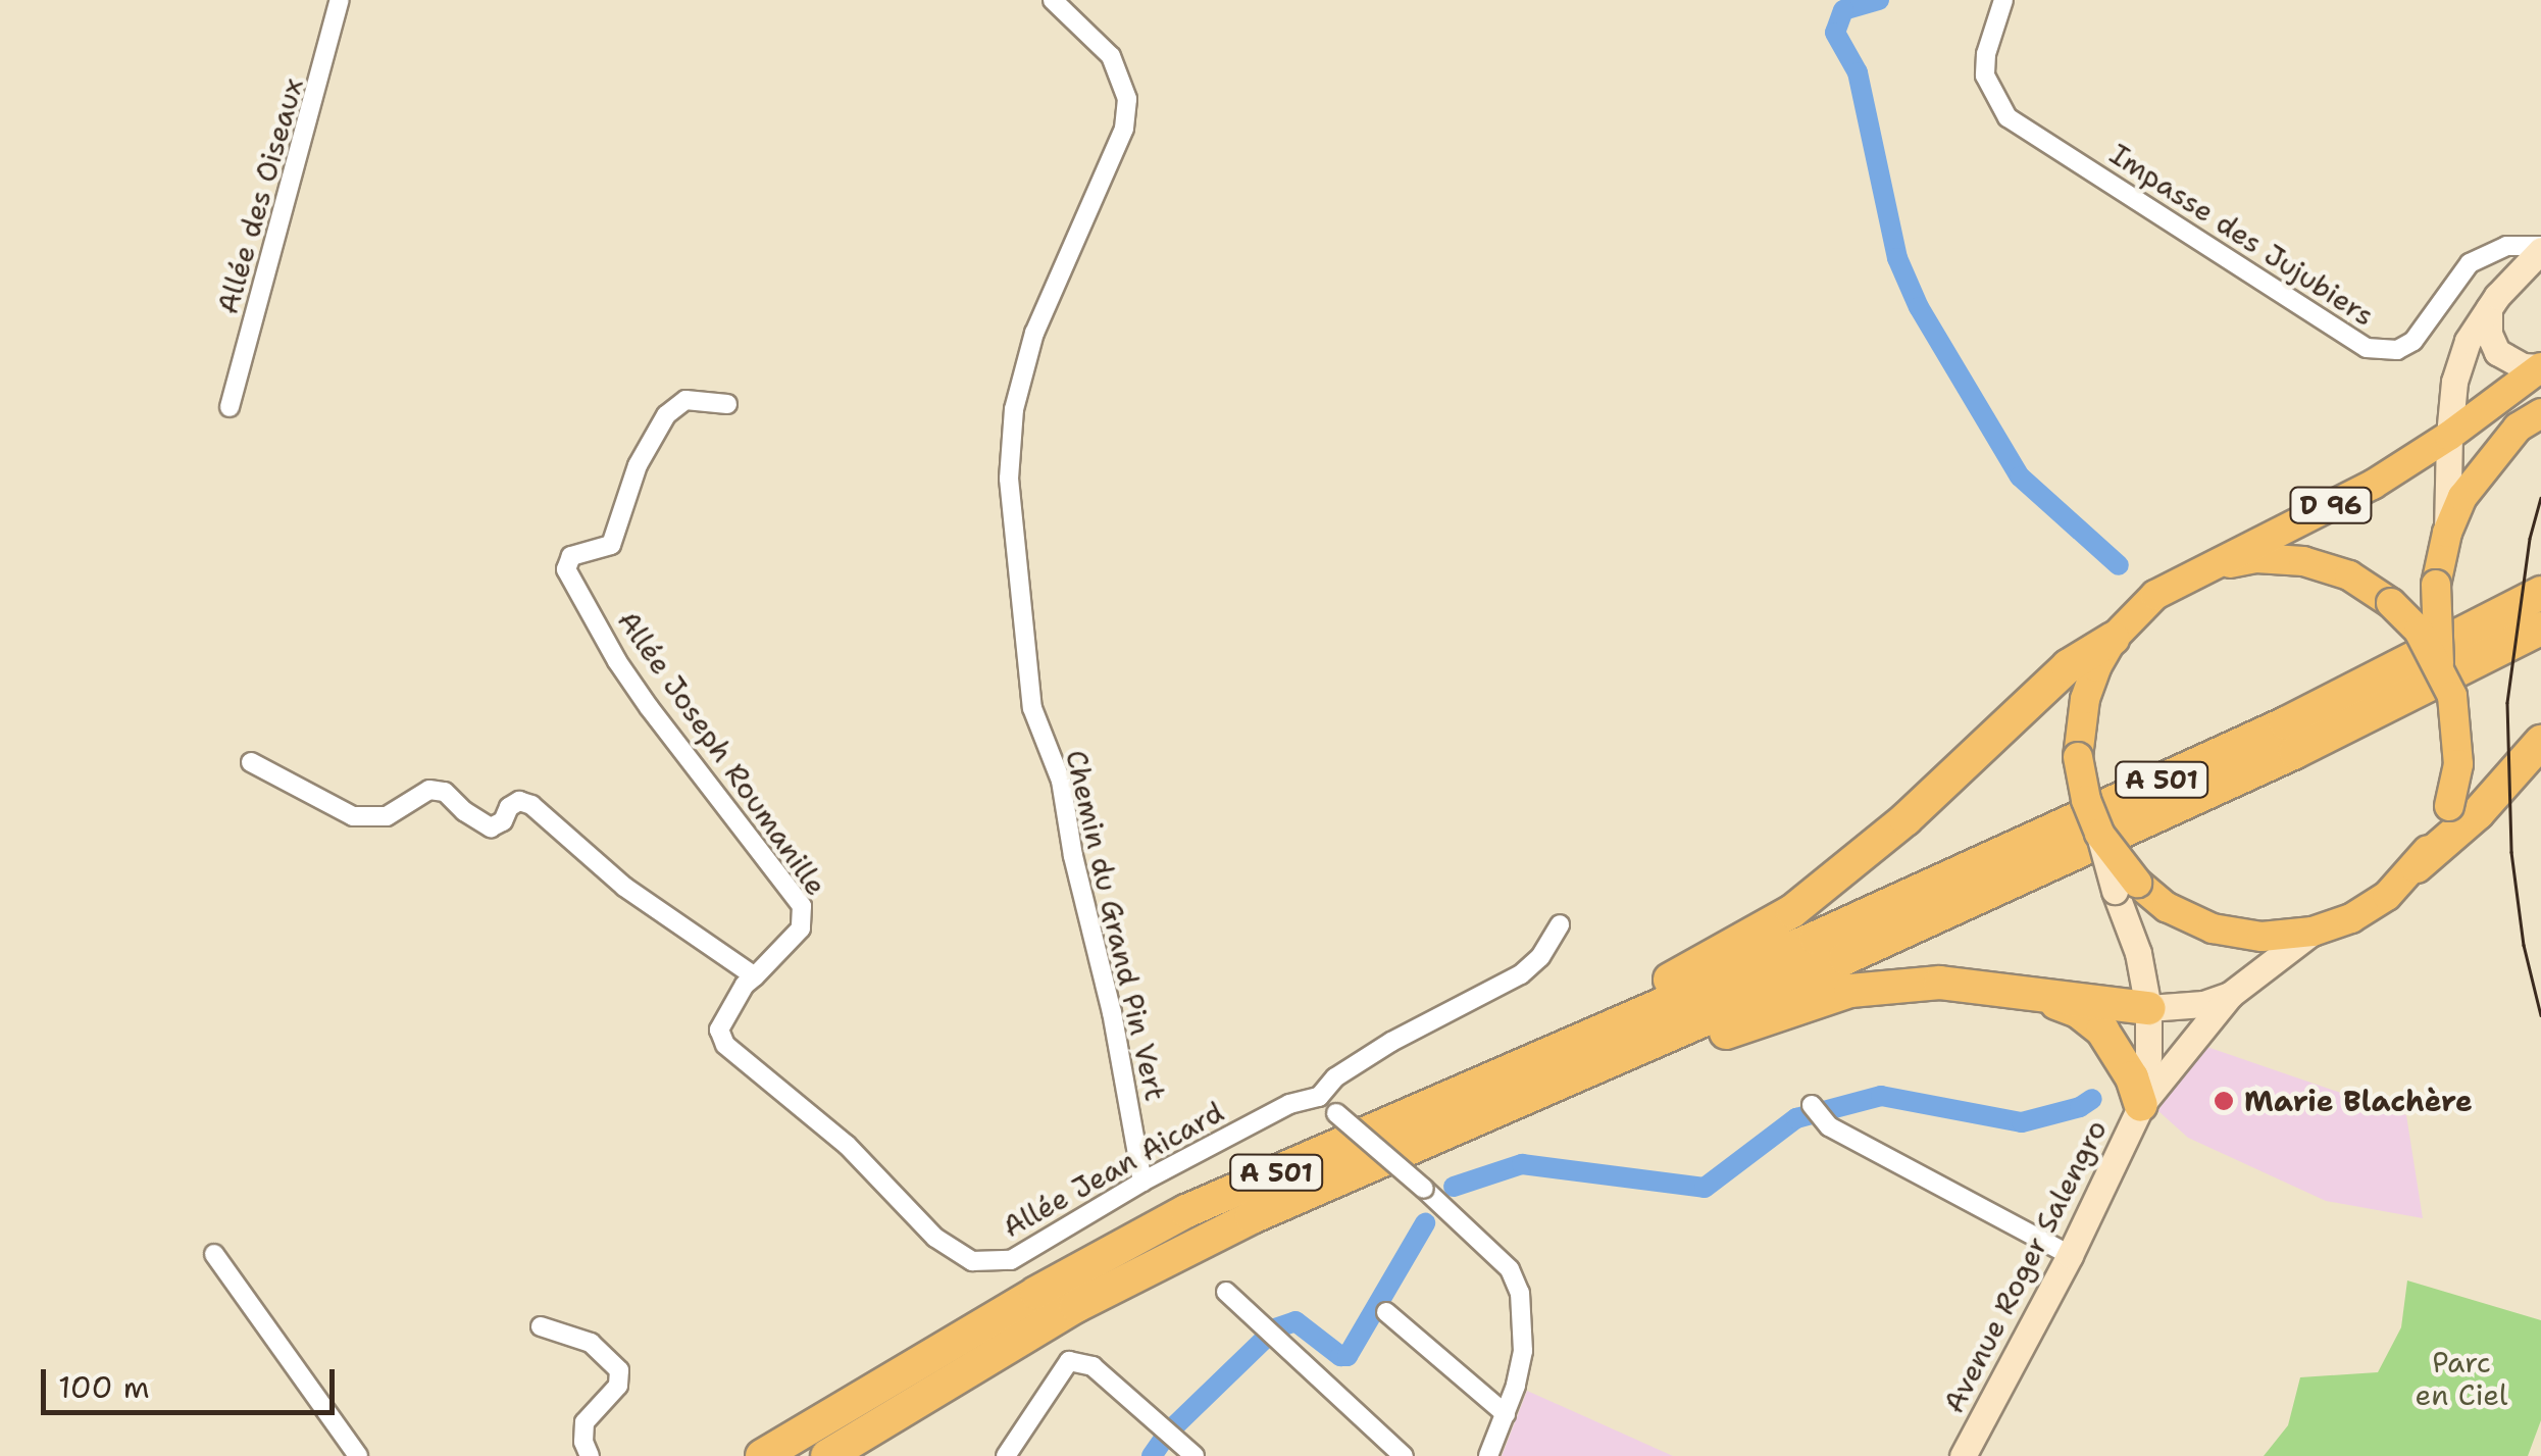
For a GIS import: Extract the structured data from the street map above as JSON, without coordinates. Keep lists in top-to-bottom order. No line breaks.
{"streets":{"highway":["A 501"],"main road":["D 96","Avenue Roger Salengro"],"street":["Allée des Oiseaux","Impasse des Jujubiers","Allée Joseph Roumanille","Chemin du Grand Pin Vert","Allée Jean Aicard"]},"crossings":[["Allée Joseph Roumanille","Allée Jean Aicard"],["Chemin du Grand Pin Vert","Allée Jean Aicard"]],"parks":["Parc en Ciel"],"places":["Marie Blachère"],"scale_bar":"100 m"}
